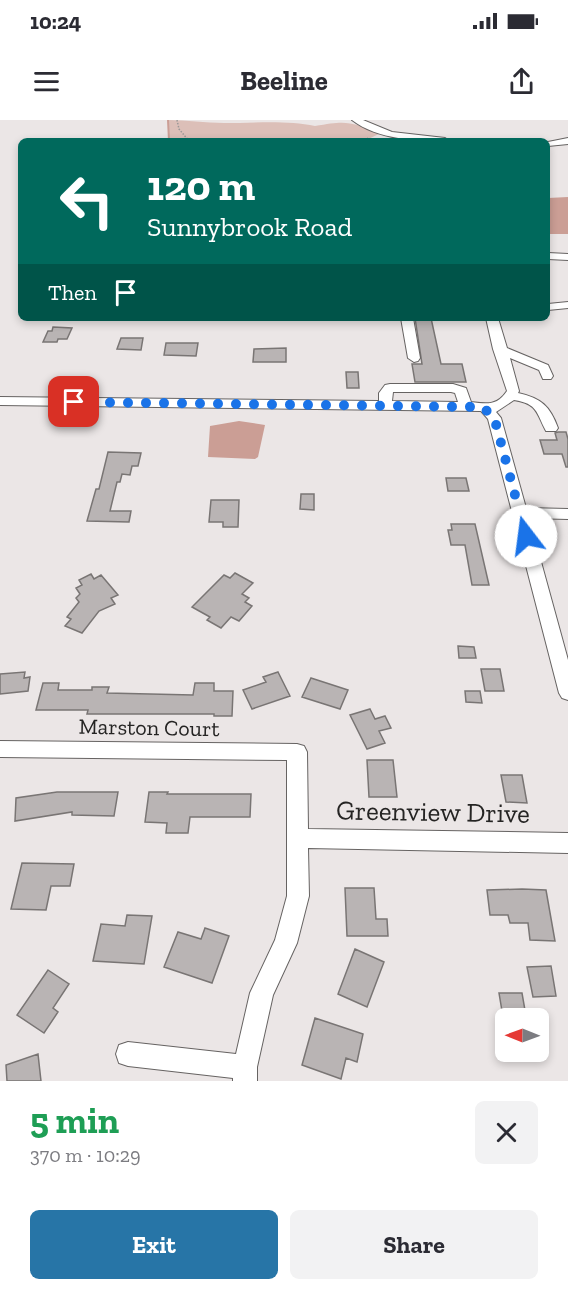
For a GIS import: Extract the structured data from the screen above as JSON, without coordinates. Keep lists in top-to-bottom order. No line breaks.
{"streets":{"street":["Marston Court","Greenview Drive"]},"crossings":[["Marston Court","Greenview Drive"]],"north":"left","page":{"status":"10:24","header":"Beeline","turn":["120 m","Sunnybrook Road"],"then":"Then","heading":["5 min","370 m · 10:29"],"buttons":["Exit","Share"]}}
